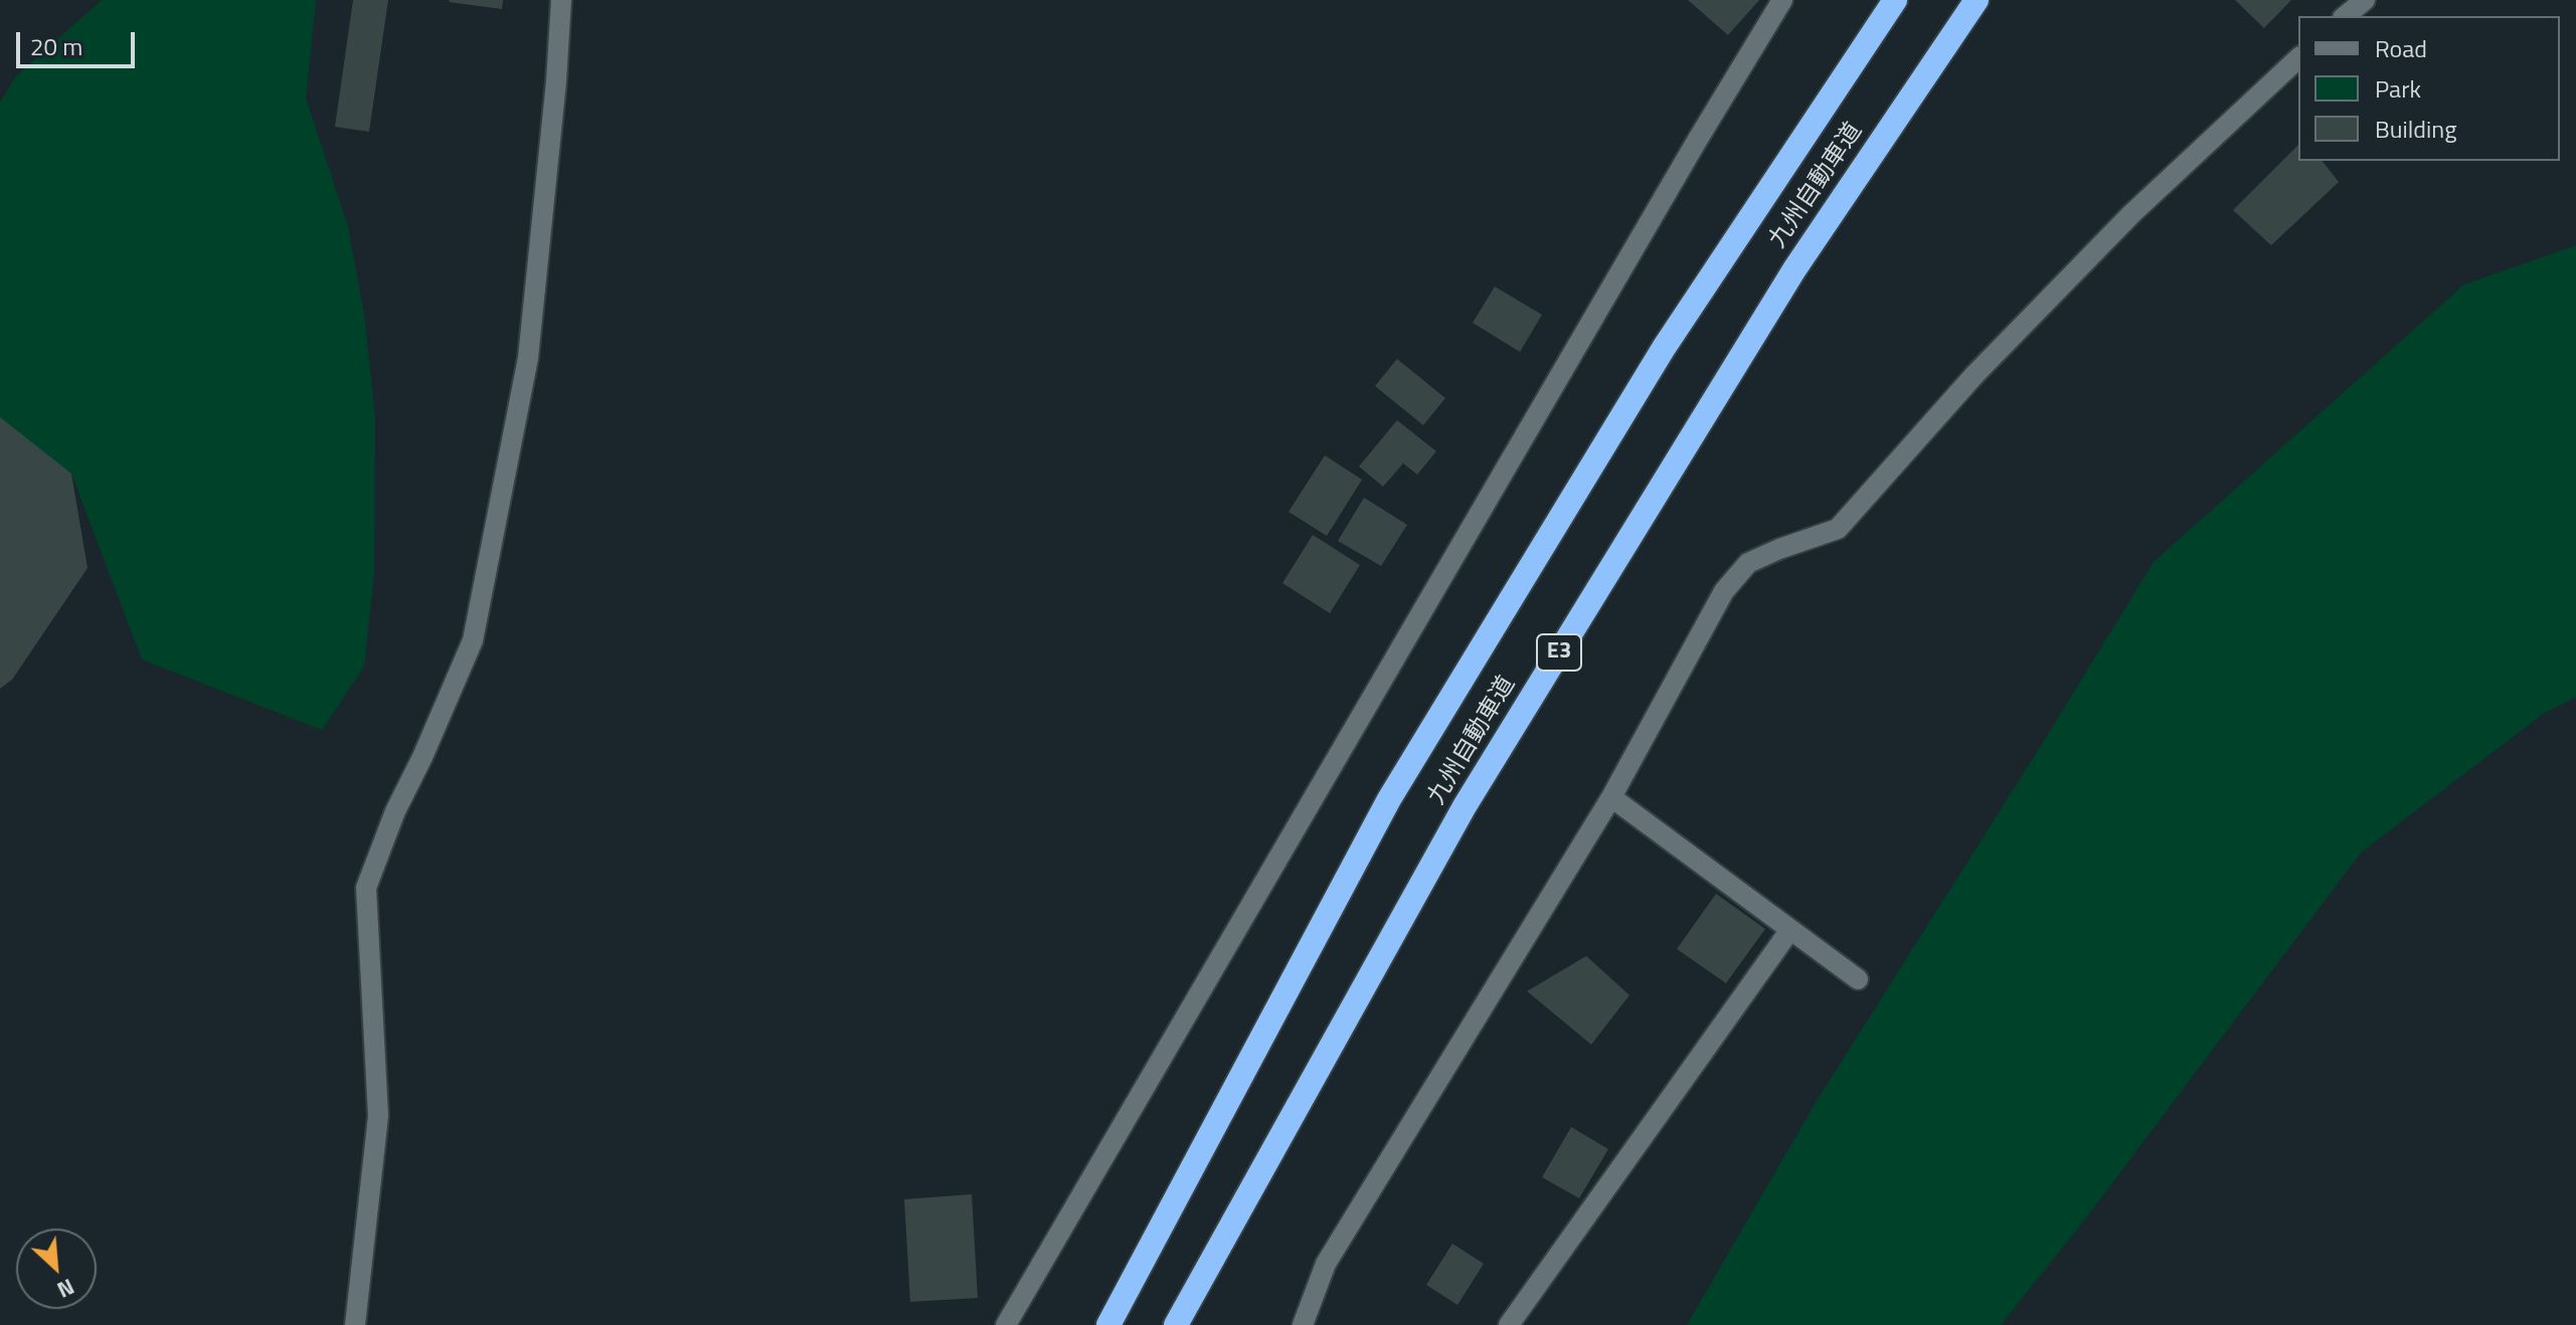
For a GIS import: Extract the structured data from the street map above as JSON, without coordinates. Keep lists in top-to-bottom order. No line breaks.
{"streets":{"highway":["九州自動車道","E3"]},"legend":["Road","Park","Building"],"scale_bar":"20 m","north":"bottom right"}
